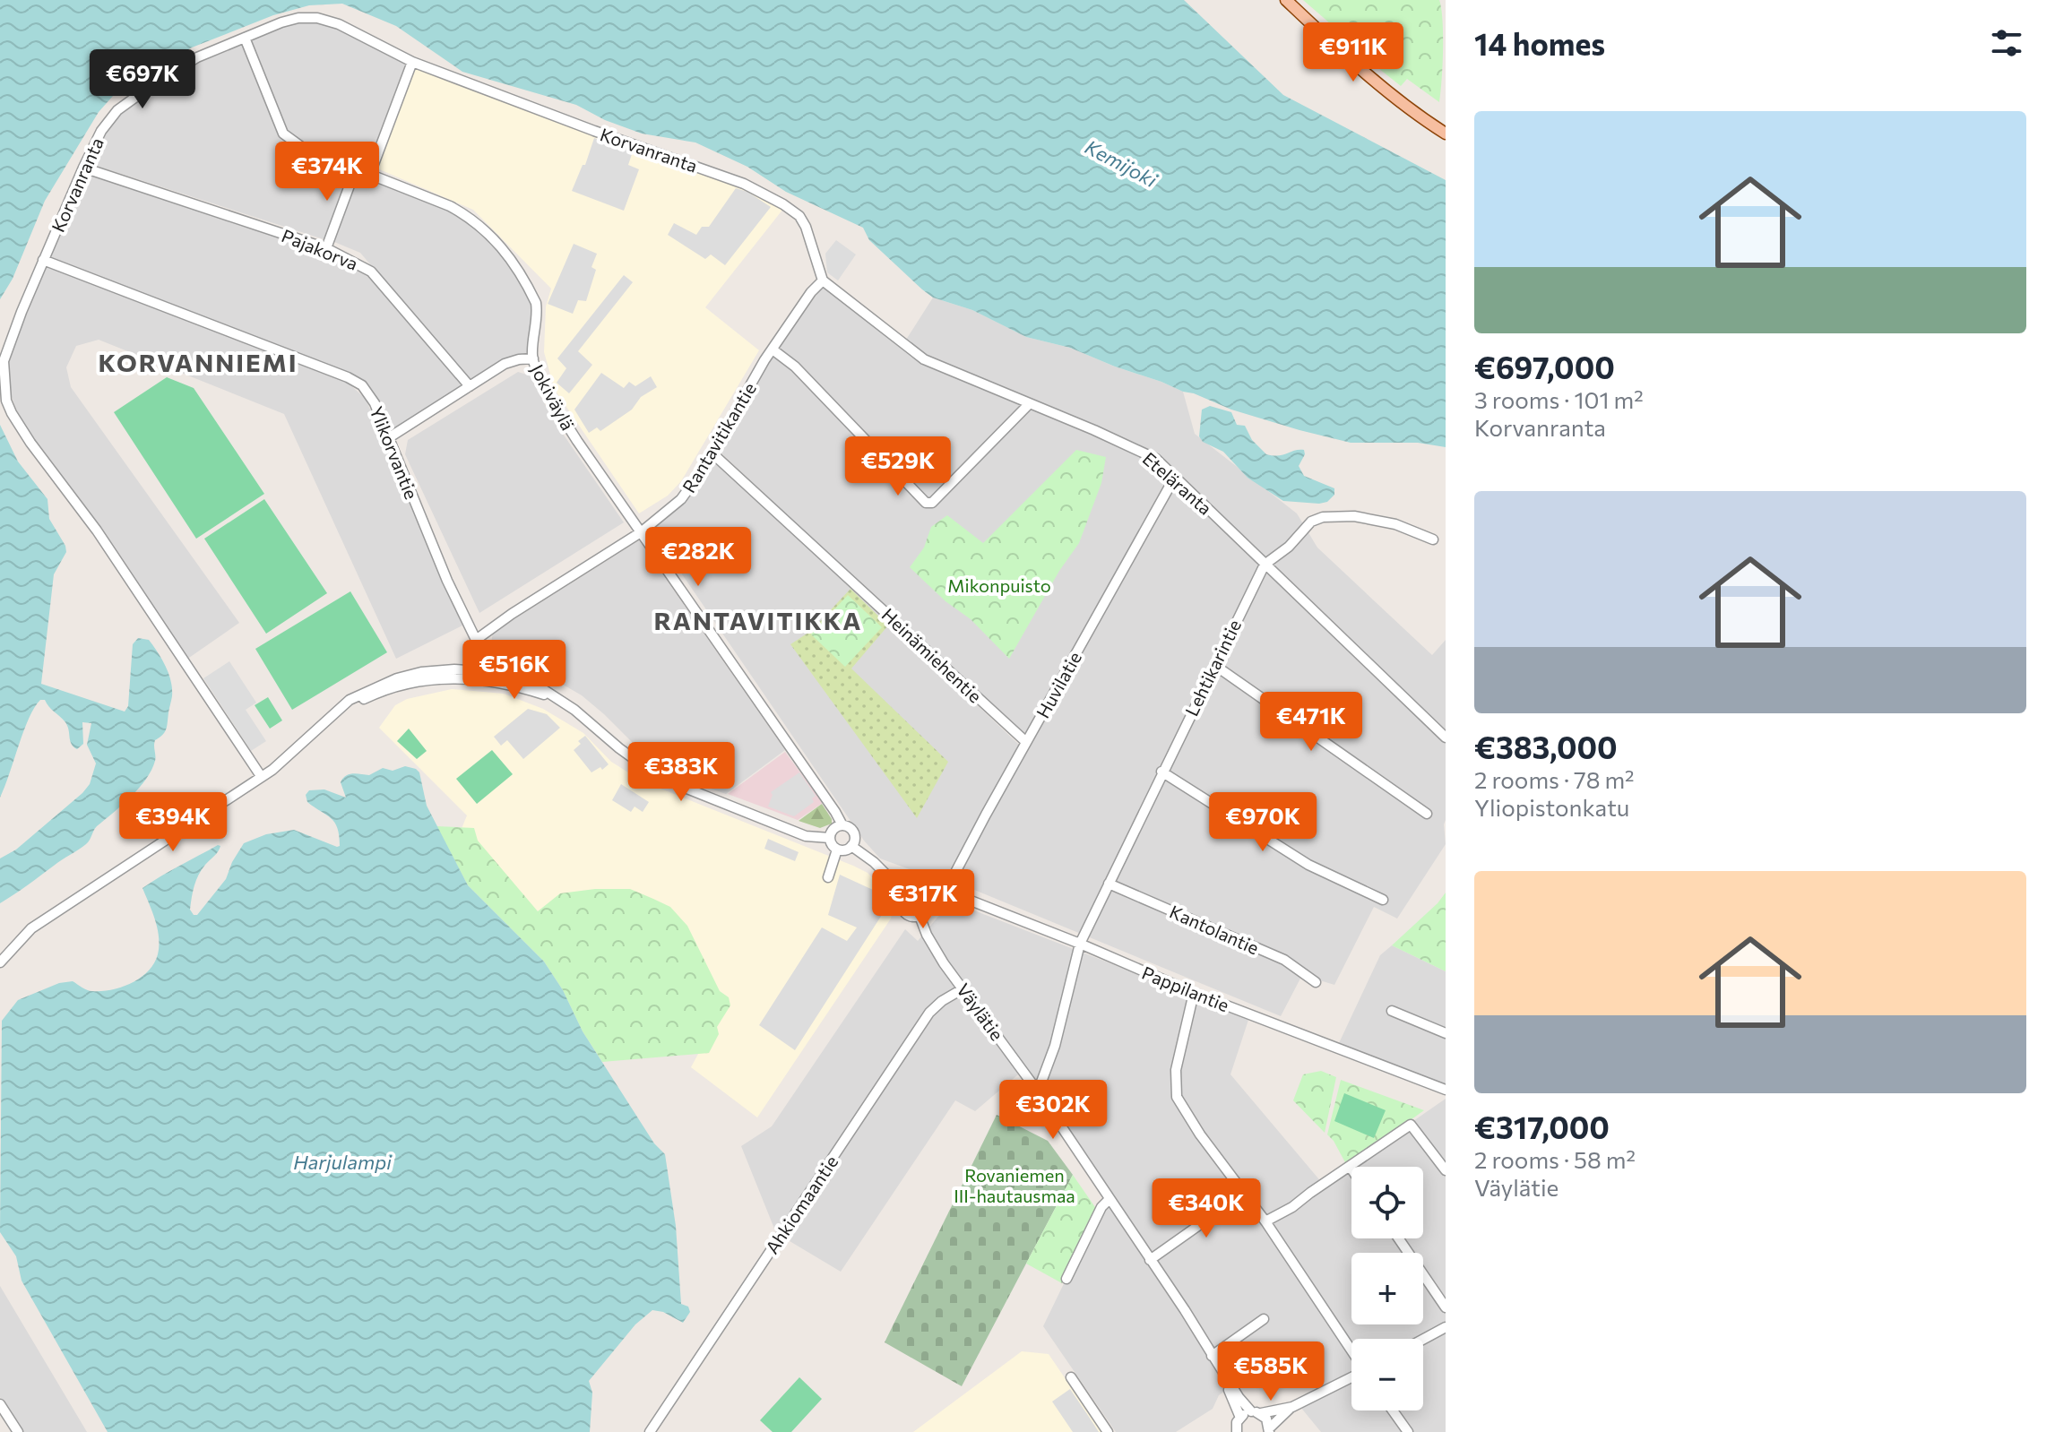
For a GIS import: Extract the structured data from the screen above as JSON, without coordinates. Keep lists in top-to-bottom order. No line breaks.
{"streets":{"street":["Korvanranta","Pajakorva","Jokiväylä","Rantavitikantie","Ylikorvantie","Eteläranta","Heinämiehentie","Lehtikarintie","Huvilatie","Kantolantie","Pappilantie","Väylätie","Ahkiomaantie"]},"crossings":[["Korvanranta","Pajakorva"],["Korvanranta","Jokiväylä"],["Korvanranta","Rantavitikantie"],["Korvanranta","Ylikorvantie"],["Korvanranta","Eteläranta"],["Jokiväylä","Rantavitikantie"],["Rantavitikantie","Ylikorvantie"],["Rantavitikantie","Eteläranta"],["Rantavitikantie","Heinämiehentie"],["Eteläranta","Lehtikarintie"],["Eteläranta","Huvilatie"],["Heinämiehentie","Huvilatie"],["Lehtikarintie","Kantolantie"],["Lehtikarintie","Pappilantie"],["Lehtikarintie","Väylätie"],["Huvilatie","Pappilantie"],["Väylätie","Ahkiomaantie"]],"districts":["KORVANNIEMI","RANTAVITIKKA"],"water":["Kemijoki","Harjulampi"],"parks":["Mikonpuisto","Rovaniemen III-hautausmaa"],"page":{"heading":"14 homes","price":["€911K","€697K","€374K","€529K","€282K","€516K","€471K","€383K","€394K","€970K","€317K","€302K","€340K","€585K"],"list":[{"name":"€697,000","note":"3 rooms · 101 m² · Korvanranta"},{"name":"€383,000","note":"2 rooms · 78 m² · Yliopistonkatu"},{"name":"€317,000","note":"2 rooms · 58 m² · Väylätie"}],"map_buttons":["+","−"]}}
